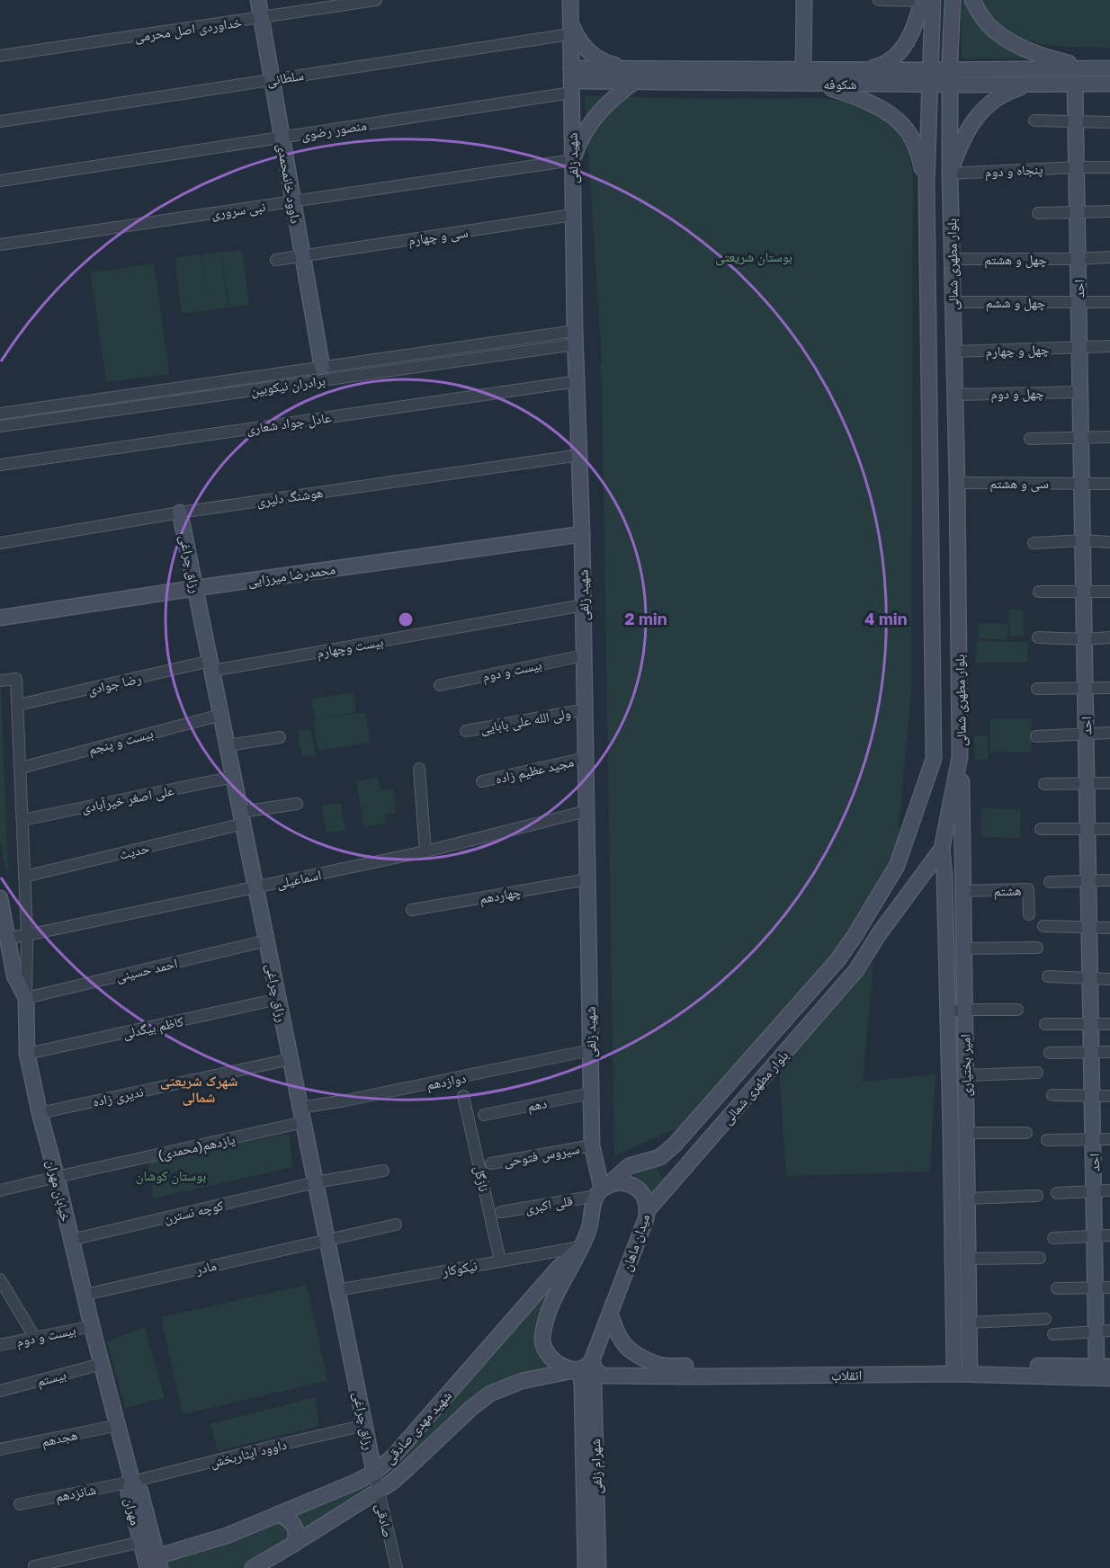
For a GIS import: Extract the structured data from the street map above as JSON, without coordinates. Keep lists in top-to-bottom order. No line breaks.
{"streets":{"main road":["شکوفه","شهید زلفی","داوود خانمحمدی","بلوار مطهری شمالی","احد","رزاق چراغی","محمدرضا میرزایی","امیر بختیاری","خیابان مهران","میدان ماهان","انقلاب","شهید مهدی صادقی","شهرام زلفی","مهران"],"street":["خداوردی اصل محرمی","سلطانی","منصور رضوی","پنجاه و دوم","نبی سروری","سی و چهارم","چهل و هشتم","چهل و ششم","چهل و چهارم","برادران نیکوبین","چهل و دوم","عادل جواد شعاری","سی و هشتم","هوشنگ دلیری","بیست وچهارم","بیست و دوم","رضا جوادی","ولی الله علی‌ بابایی","بیست و پنجم","مجید عظیم زاده","علی اصغر خیرآبادی","حدیث","اسماعیلی","هشتم","چهاردهم","احمد حسینی","کاظم بیگدلی","دوازدهم","ندیری زاده","دهم","یازدهم(محمدی)","سیروس فتوحی","نازگل","قلی اکبری","کوچه نسترن","مادر","نیکوکار","بیستم","هجدهم","داوود ایثاربخش","شانزدهم","صادقی"]},"crossings":[["خداوردی اصل محرمی","داوود خانمحمدی"],["سلطانی","شهید زلفی"],["سلطانی","داوود خانمحمدی"],["شکوفه","منصور رضوی"],["شکوفه","شهید زلفی"],["شکوفه","بلوار مطهری شمالی"],["شکوفه","احد"],["منصور رضوی","شهید زلفی"],["منصور رضوی","داوود خانمحمدی"],["شهید زلفی","نبی سروری"],["شهید زلفی","سی و چهارم"],["شهید زلفی","بلوار مطهری شمالی"],["شهید زلفی","برادران نیکوبین"],["شهید زلفی","عادل جواد شعاری"],["شهید زلفی","هوشنگ دلیری"],["شهید زلفی","محمدرضا میرزایی"],["شهید زلفی","بیست وچهارم"],["شهید زلفی","بیست و دوم"],["شهید زلفی","ولی الله علی‌ بابایی"],["شهید زلفی","مجید عظیم زاده"],["شهید زلفی","اسماعیلی"],["شهید زلفی","چهاردهم"],["شهید زلفی","دوازدهم"],["شهید زلفی","دهم"],["شهید زلفی","سیروس فتوحی"],["شهید زلفی","قلی اکبری"],["شهید زلفی","میدان ماهان"],["پنجاه و دوم","بلوار مطهری شمالی"],["پنجاه و دوم","احد"],["داوود خانمحمدی","نبی سروری"],["داوود خانمحمدی","سی و چهارم"],["داوود خانمحمدی","برادران نیکوبین"],["چهل و هشتم","بلوار مطهری شمالی"],["چهل و هشتم","احد"],["بلوار مطهری شمالی","چهل و ششم"],["بلوار مطهری شمالی","چهل و چهارم"],["بلوار مطهری شمالی","چهل و دوم"],["بلوار مطهری شمالی","سی و هشتم"],["بلوار مطهری شمالی","امیر بختیاری"],["بلوار مطهری شمالی","قلی اکبری"],["بلوار مطهری شمالی","میدان ماهان"],["احد","چهل و ششم"],["احد","چهل و چهارم"],["احد","چهل و دوم"],["احد","سی و هشتم"],["احد","انقلاب"],["هوشنگ دلیری","رزاق چراغی"],["رزاق چراغی","محمدرضا میرزایی"],["رزاق چراغی","بیست وچهارم"],["رزاق چراغی","رضا جوادی"],["رزاق چراغی","بیست و پنجم"],["رزاق چراغی","علی اصغر خیرآبادی"],["رزاق چراغی","حدیث"],["رزاق چراغی","اسماعیلی"],["رزاق چراغی","احمد حسینی"],["رزاق چراغی","کاظم بیگدلی"],["رزاق چراغی","دوازدهم"],["رزاق چراغی","ندیری زاده"],["رزاق چراغی","یازدهم(محمدی)"],["رزاق چراغی","کوچه نسترن"],["رزاق چراغی","مادر"],["رزاق چراغی","نیکوکار"],["رزاق چراغی","شهید مهدی صادقی"],["رزاق چراغی","داوود ایثاربخش"],["رزاق چراغی","صادقی"],["بیست وچهارم","رضا جوادی"],["بیست و دوم","خیابان مهران"],["اسماعیلی","خیابان مهران"],["هشتم","امیر بختیاری"],["احمد حسینی","خیابان مهران"],["کاظم بیگدلی","خیابان مهران"],["امیر بختیاری","انقلاب"],["دوازدهم","یازدهم(محمدی)"],["ندیری زاده","خیابان مهران"],["یازدهم(محمدی)","خیابان مهران"],["نازگل","نیکوکار"],["خیابان مهران","کوچه نسترن"],["خیابان مهران","مادر"],["خیابان مهران","بیستم"],["خیابان مهران","هجدهم"],["خیابان مهران","داوود ایثاربخش"],["خیابان مهران","شانزدهم"],["خیابان مهران","مهران"],["قلی اکبری","میدان ماهان"],["میدان ماهان","انقلاب"],["میدان ماهان","شهید مهدی صادقی"],["میدان ماهان","شهرام زلفی"],["نیکوکار","شهید مهدی صادقی"],["انقلاب","شهید مهدی صادقی"],["انقلاب","شهرام زلفی"],["شهید مهدی صادقی","شهرام زلفی"],["شهید مهدی صادقی","مهران"],["شهید مهدی صادقی","صادقی"],["داوود ایثاربخش","شانزدهم"],["داوود ایثاربخش","مهران"],["شانزدهم","مهران"]],"districts":["شهرک شریعتی شمالی"],"parks":["بوستان شریعتی","بوستان کوشان"],"rings":["2 min","4 min"]}
